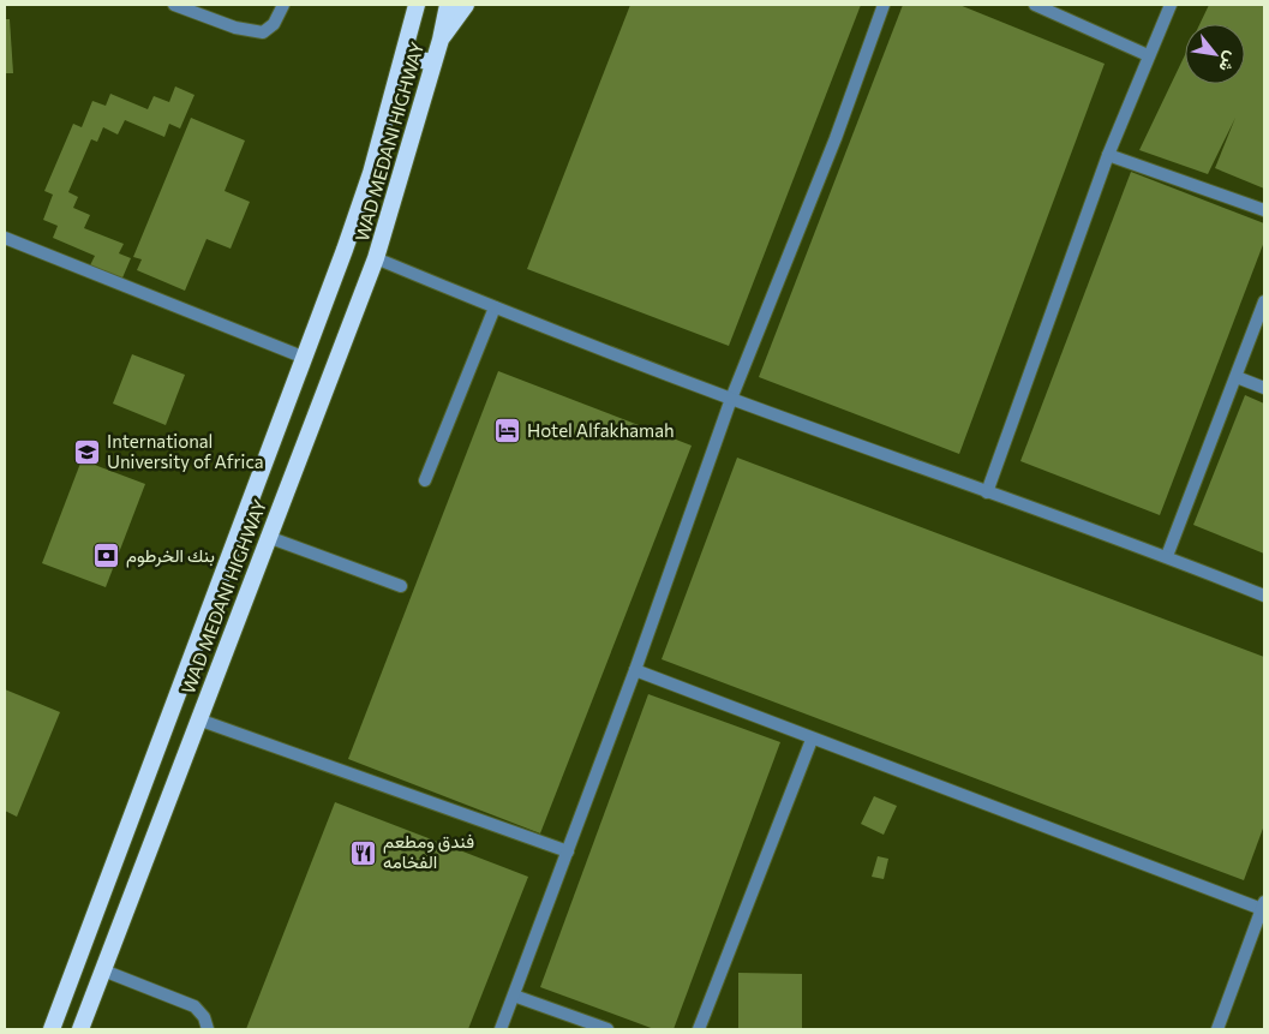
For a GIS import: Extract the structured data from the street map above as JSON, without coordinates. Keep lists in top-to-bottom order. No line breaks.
{"streets":{"highway":["WAD MEDANI HIGHWAY"]},"places":{"hotel":["Hotel Alfakhamah"],"school or university":["International University of Africa"],"bank":["بنك الخرطوم"],"restaurant":["فندق ومطعم الفخامه"]},"north":"bottom right"}
